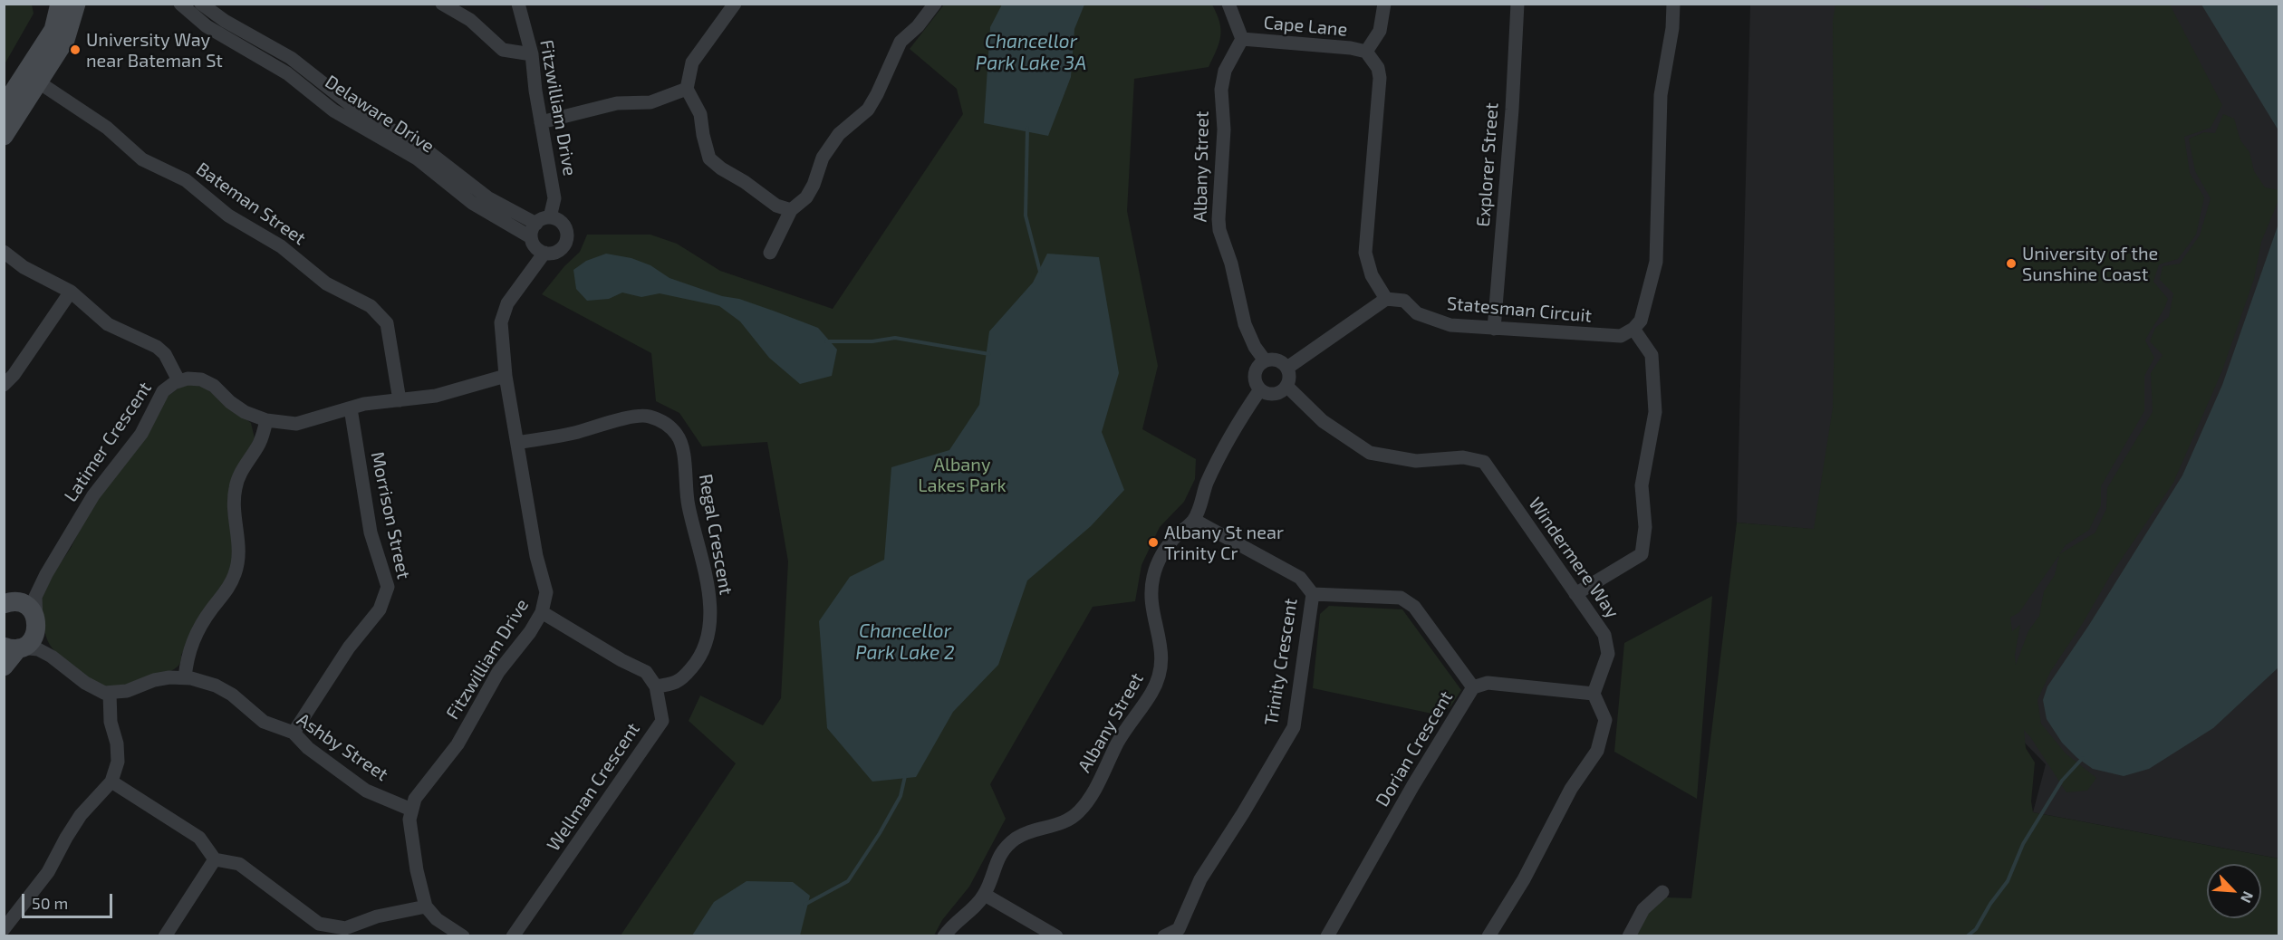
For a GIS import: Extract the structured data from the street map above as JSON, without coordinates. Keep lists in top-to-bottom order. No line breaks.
{"streets":{"street":["Cape Lane","Fitzwilliam Drive","Delaware Drive","Explorer Street","Albany Street","Bateman Street","Statesman Circuit","Latimer Crescent","Morrison Street","Regal Crescent","Windermere Way","Trinity Crescent","Ashby Street","Dorian Crescent","Wellman Crescent"]},"crossings":[["Cape Lane","Albany Street"],["Fitzwilliam Drive","Delaware Drive"],["Fitzwilliam Drive","Latimer Crescent"],["Fitzwilliam Drive","Regal Crescent"],["Fitzwilliam Drive","Ashby Street"],["Explorer Street","Statesman Circuit"],["Albany Street","Windermere Way"],["Albany Street","Trinity Crescent"],["Bateman Street","Latimer Crescent"],["Latimer Crescent","Morrison Street"],["Morrison Street","Ashby Street"],["Regal Crescent","Wellman Crescent"],["Windermere Way","Dorian Crescent"]],"water":["Chancellor Park Lake 3A","Chancellor Park Lake 2"],"parks":["Albany Lakes Park"],"places":["University Way near Bateman St","University of the Sunshine Coast","Albany St near Trinity Cr"],"scale_bar":"50 m","north":"bottom right"}
